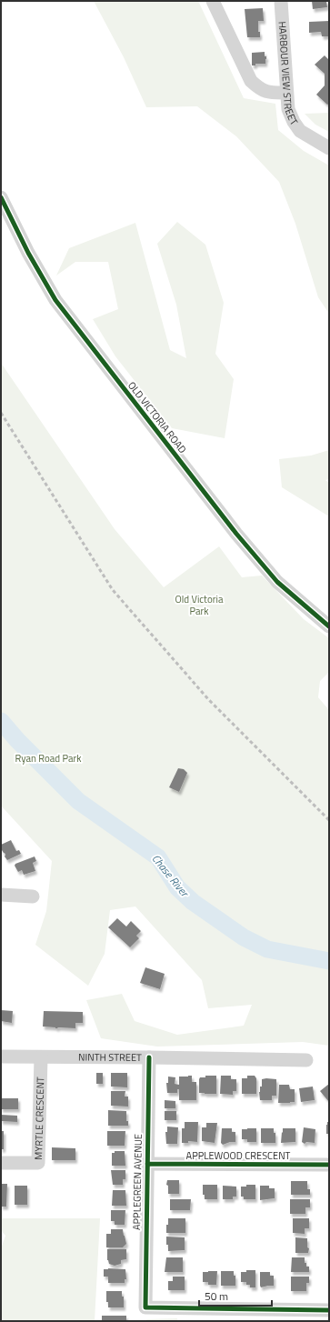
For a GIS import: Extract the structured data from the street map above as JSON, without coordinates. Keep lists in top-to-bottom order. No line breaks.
{"streets":{"street":["HARBOUR VIEW STREET","OLD VICTORIA ROAD","NINTH STREET","MYRTLE CRESCENT","APPLEWOOD CRESCENT","APPLEGREEN AVENUE"]},"crossings":[["NINTH STREET","MYRTLE CRESCENT"],["NINTH STREET","APPLEGREEN AVENUE"],["APPLEWOOD CRESCENT","APPLEGREEN AVENUE"]],"water":["Chase River"],"parks":["Old Victoria Park","Ryan Road Park"],"scale_bar":"50 m"}
